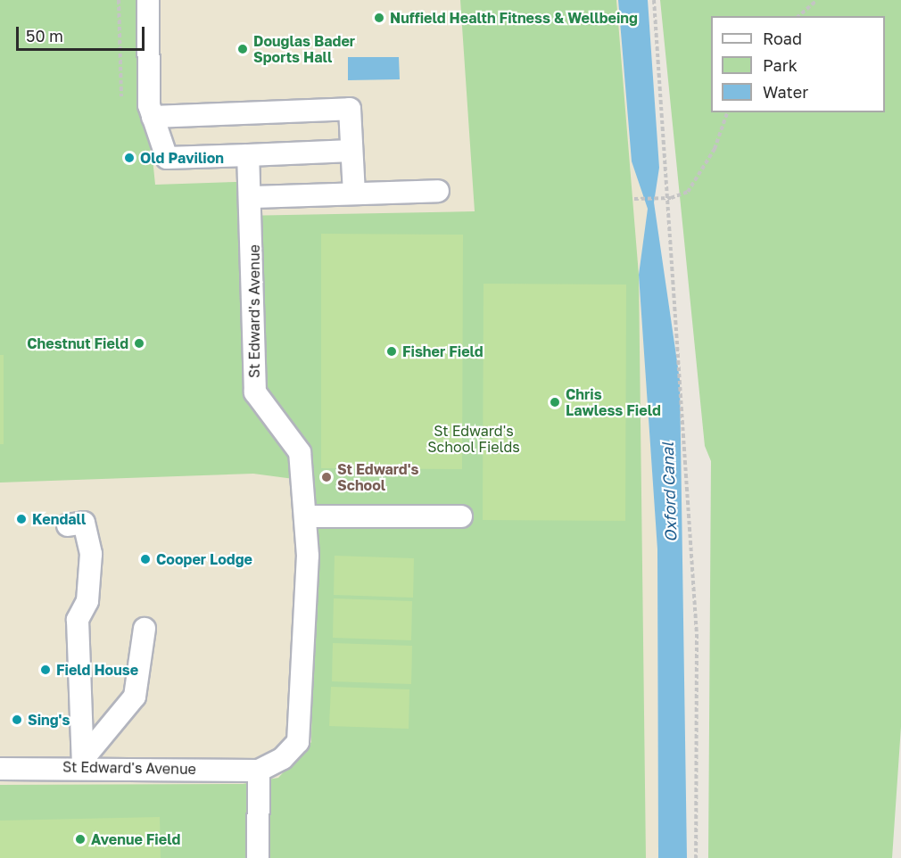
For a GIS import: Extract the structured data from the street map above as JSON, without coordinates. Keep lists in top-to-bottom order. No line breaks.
{"streets":{"lane":["St Edward's Avenue"]},"water":["Oxford Canal"],"parks":["St Edward's School Fields"],"places":["Nuffield Health Fitness & Wellbeing","Douglas Bader Sports Hall","Old Pavilion","Chestnut Field","Fisher Field","Chris Lawless Field","St Edward's School","Kendall","Cooper Lodge","Field House","Sing's","Avenue Field"],"legend":["Road","Park","Water"],"scale_bar":"50 m"}
